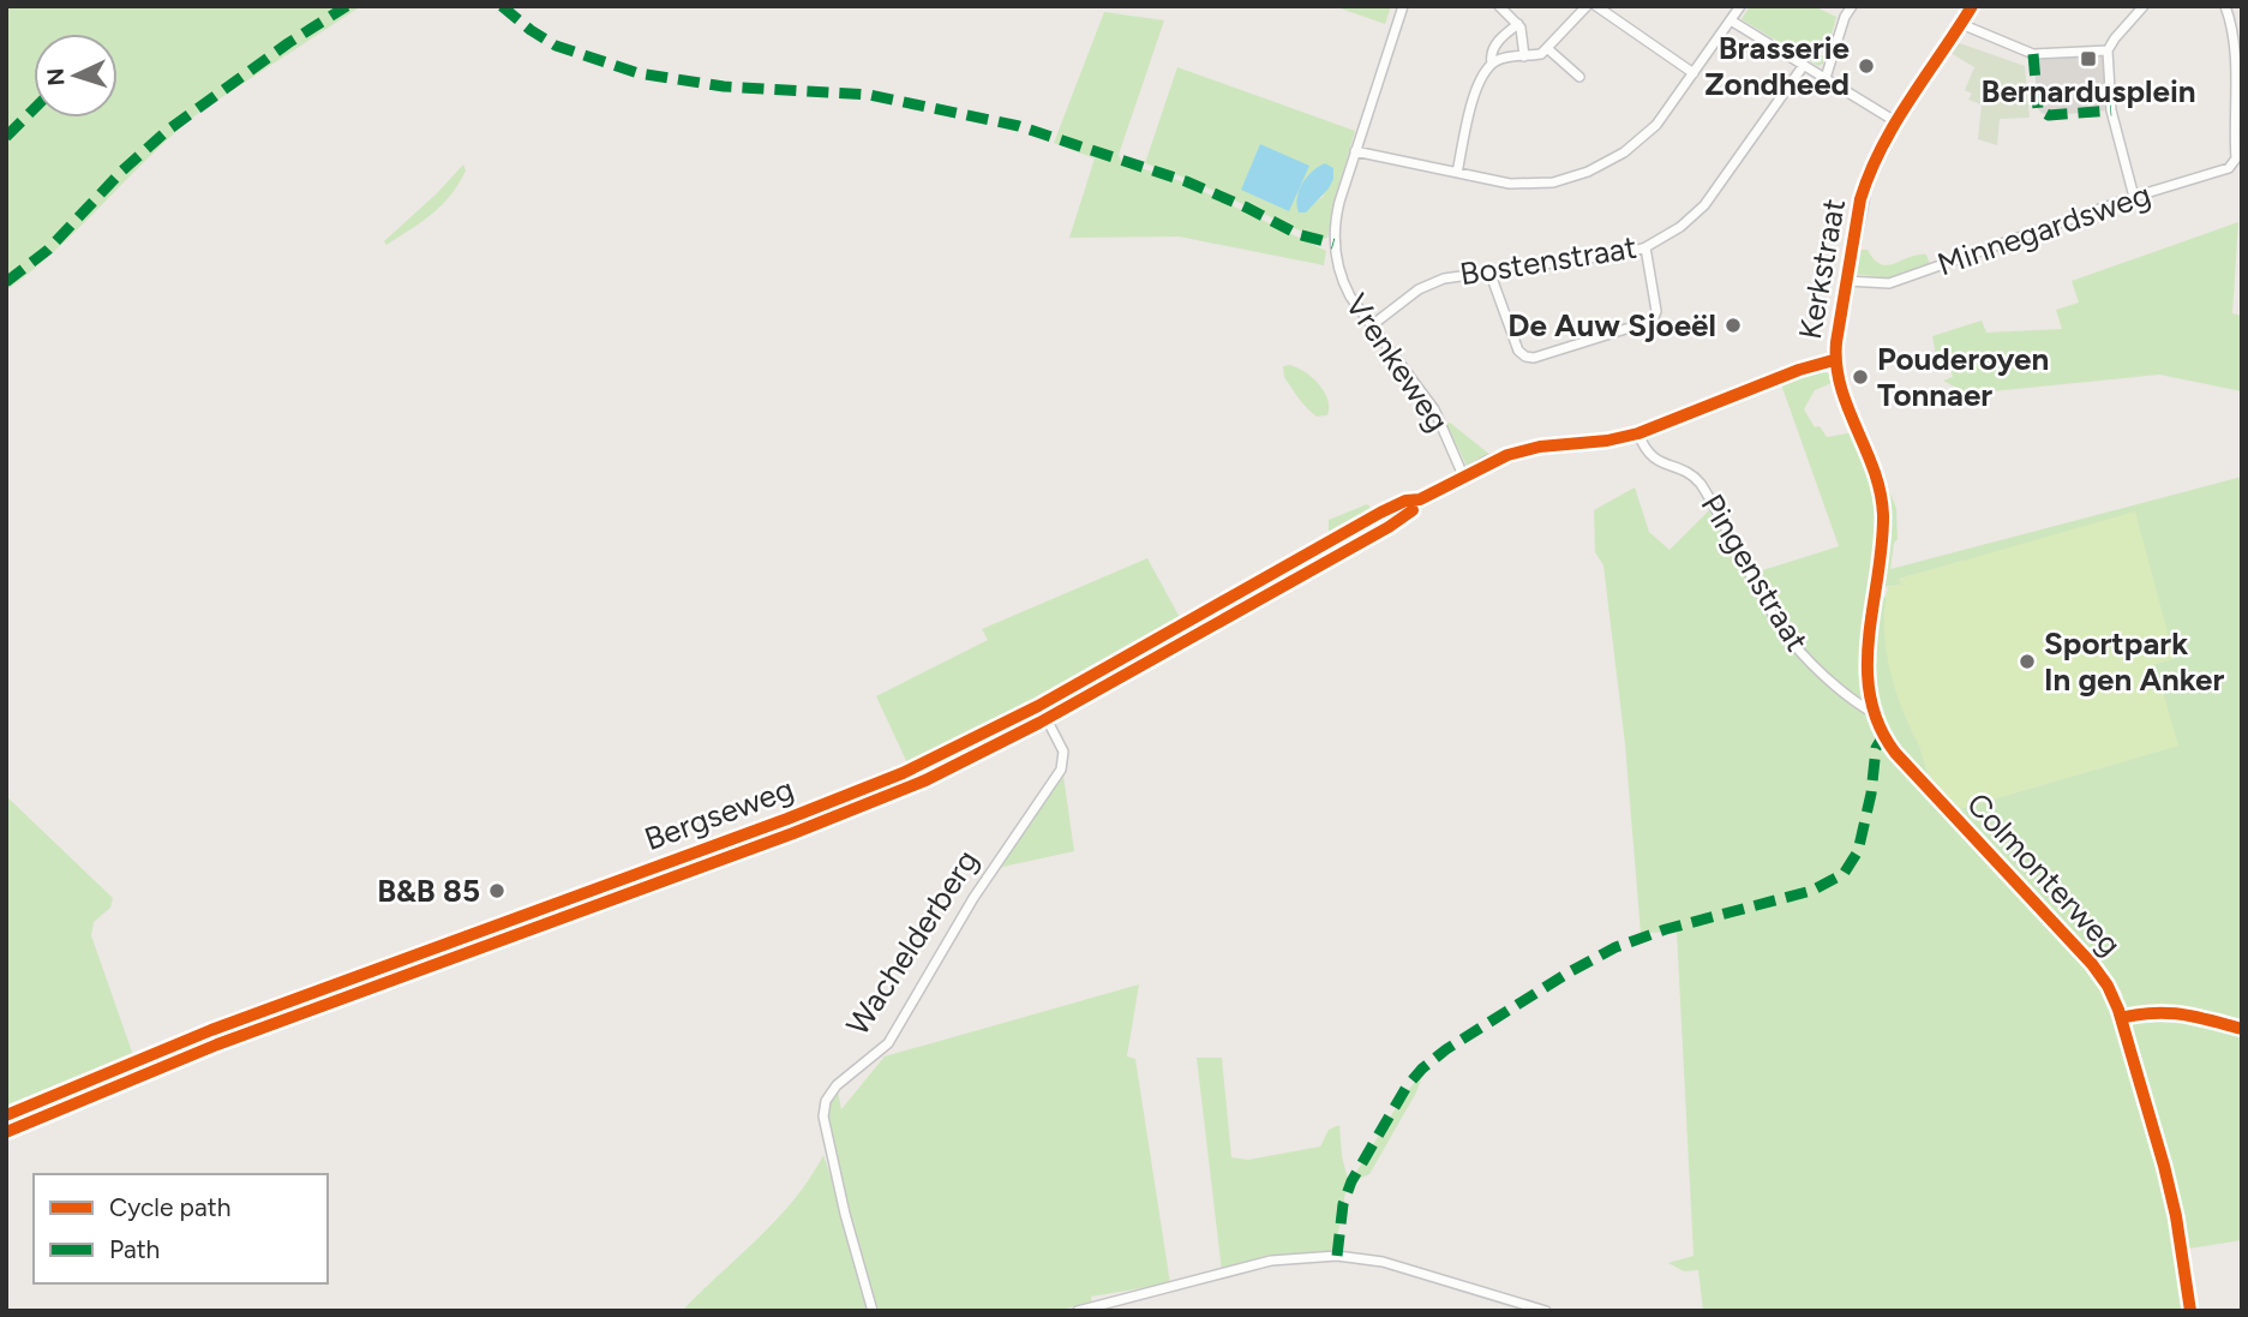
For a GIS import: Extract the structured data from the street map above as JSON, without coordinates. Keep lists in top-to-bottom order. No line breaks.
{"streets":{"street":["Minnegardsweg","Bostenstraat","Kerkstraat","Vrenkeweg","Pingenstraat","Bergseweg","Colmonterweg","Wachelderberg"]},"crossings":[["Minnegardsweg","Kerkstraat"],["Bostenstraat","Vrenkeweg"],["Kerkstraat","Pingenstraat"],["Kerkstraat","Bergseweg"],["Kerkstraat","Colmonterweg"],["Vrenkeweg","Bergseweg"],["Pingenstraat","Bergseweg"],["Bergseweg","Wachelderberg"]],"places":{"transit":["Bernardusplein"],"other":["Brasserie Zondheed","De Auw Sjoeël","Pouderoyen Tonnaer","Sportpark In gen Anker","B&B 85"]},"legend":["Cycle path","Path"],"north":"left"}
